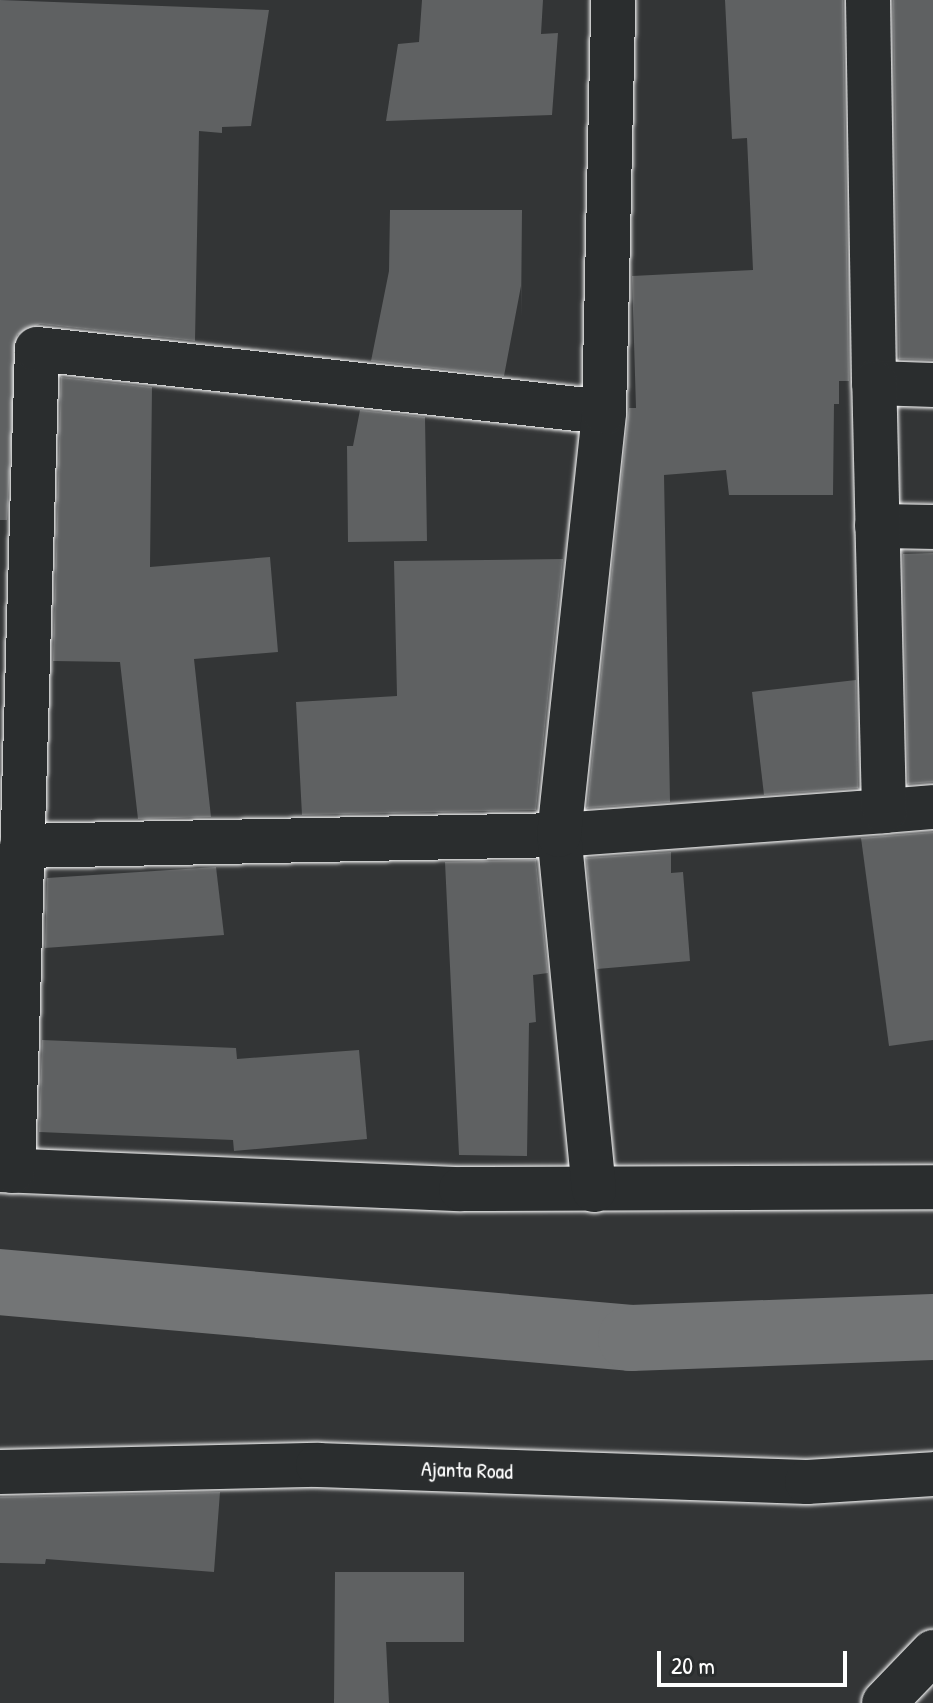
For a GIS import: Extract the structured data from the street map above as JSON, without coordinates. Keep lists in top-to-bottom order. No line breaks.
{"streets":{"street":["Ajanta Road"]},"scale_bar":"20 m"}
